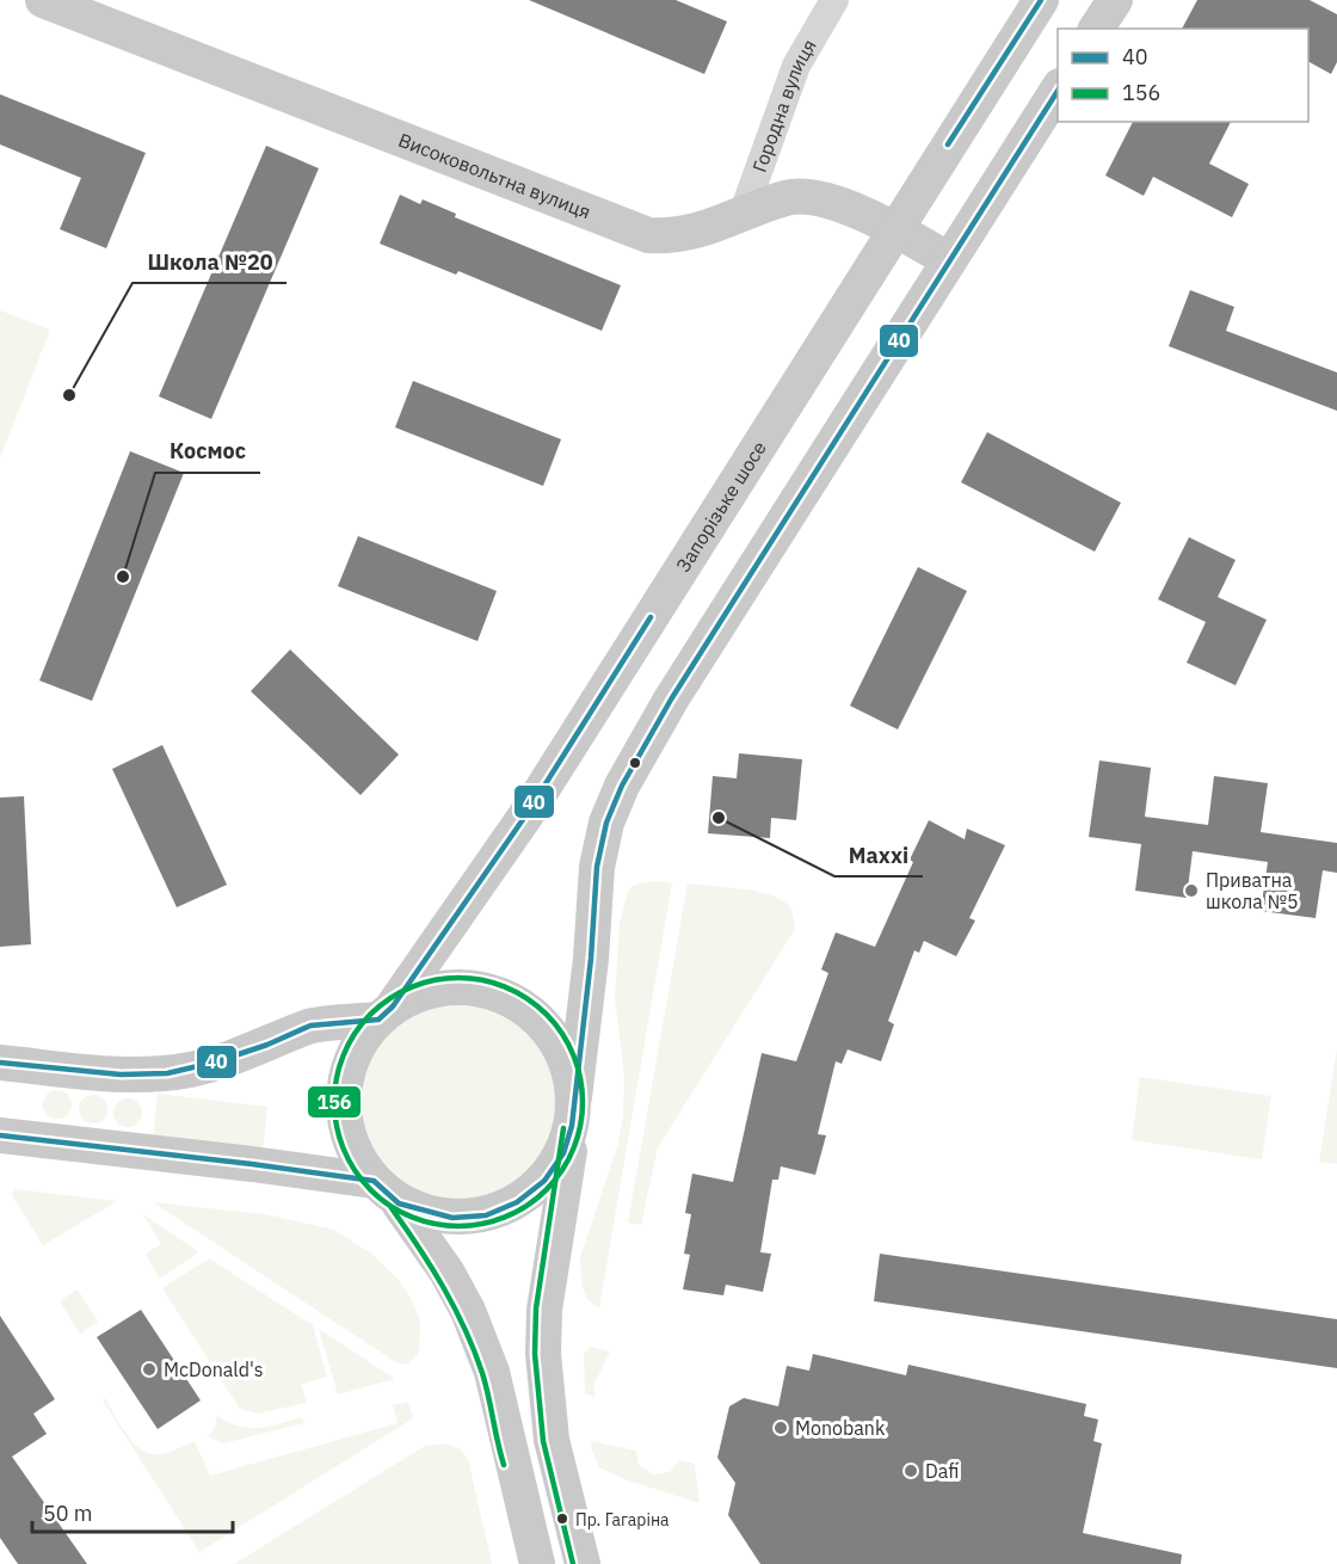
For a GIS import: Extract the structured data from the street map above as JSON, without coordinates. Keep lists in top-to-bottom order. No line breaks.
{"streets":{"main road":["Високовольтна вулиця","Запорізьке шосе"],"street":["Городна вулиця"]},"crossings":[["Городна вулиця","Високовольтна вулиця"],["Високовольтна вулиця","Запорізьке шосе"]],"places":["Школа №20","Космос","Maxxi","Приватна школа №5","McDonald's","Monobank","Dafi","Пр. Гагаріна"],"lines":["transit line 40","transit line 156"],"legend":["40","156"],"scale_bar":"50 m"}
